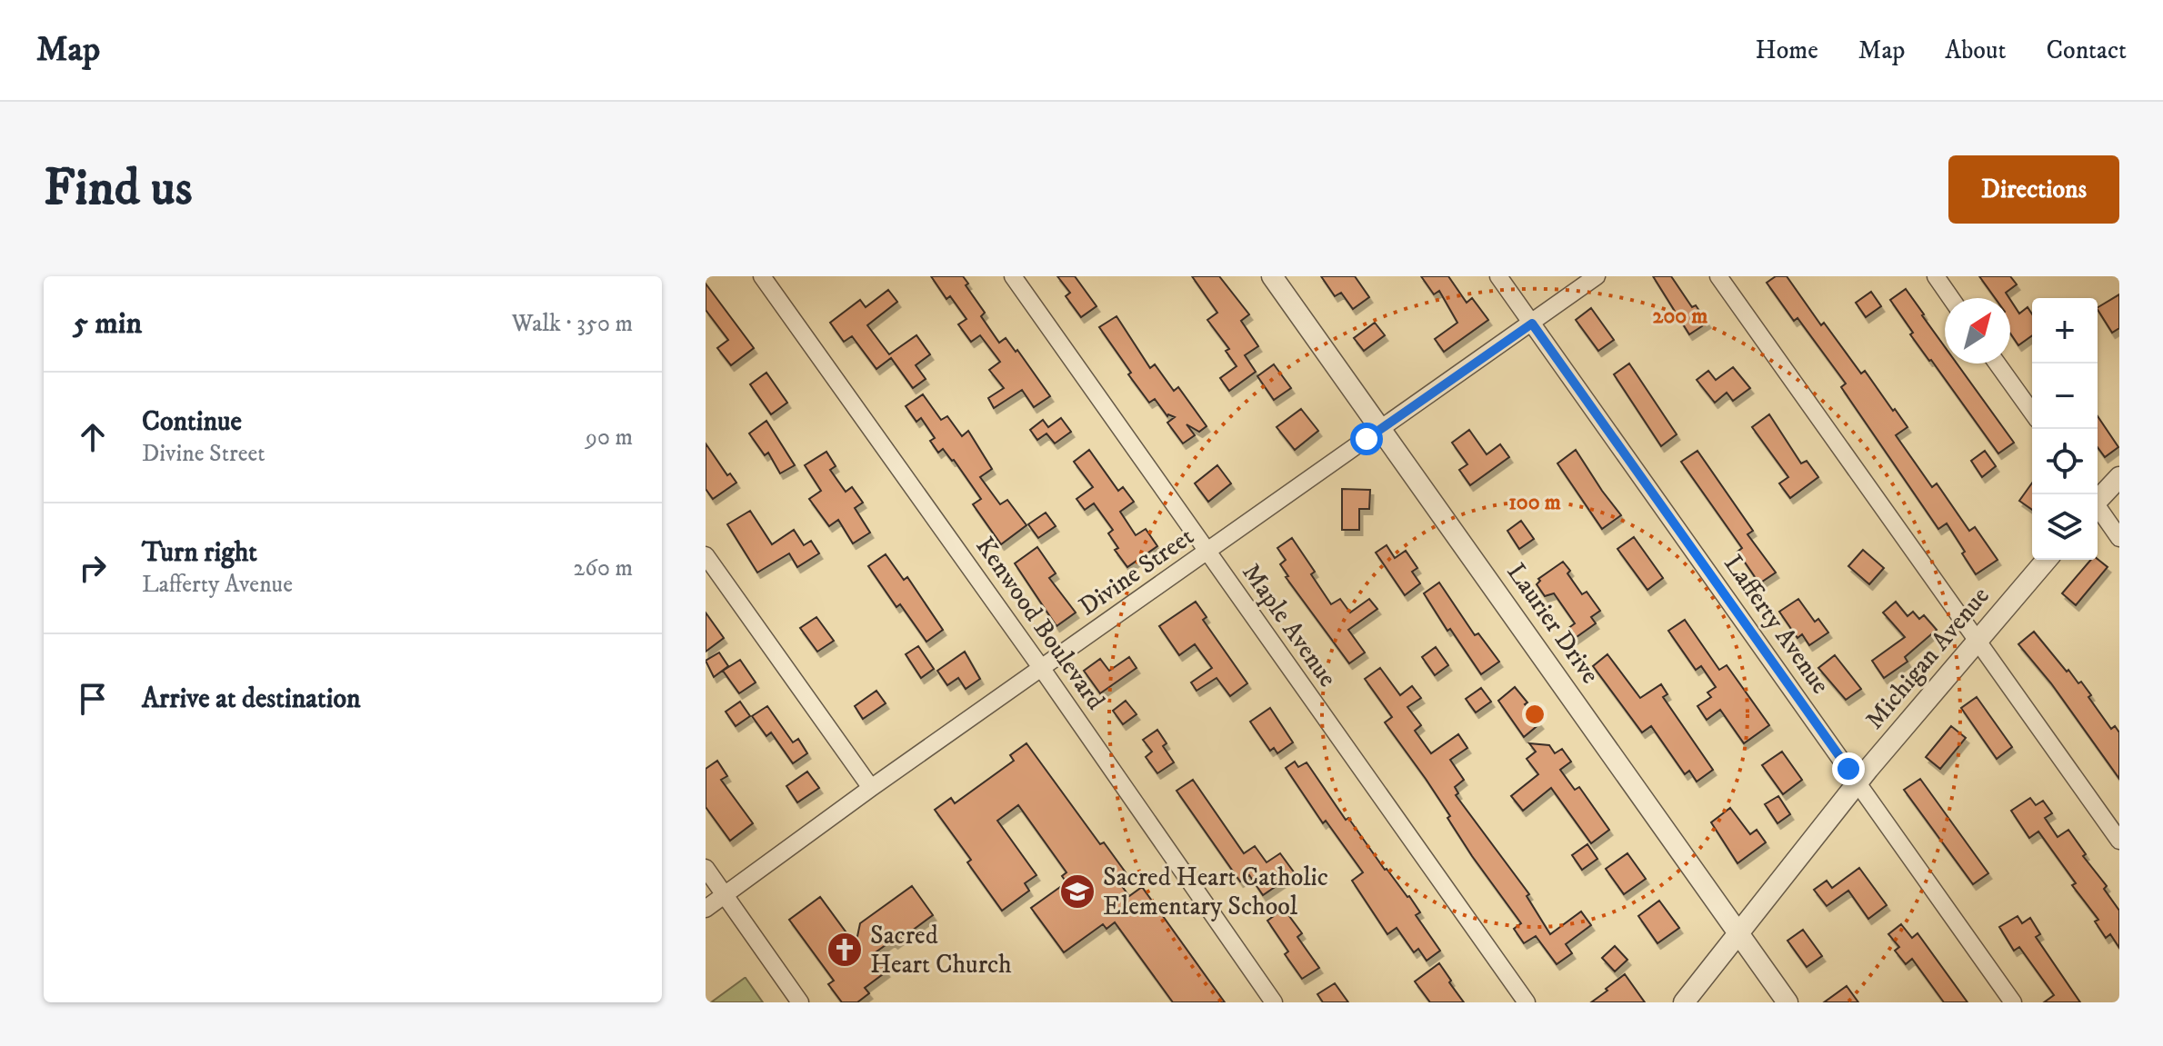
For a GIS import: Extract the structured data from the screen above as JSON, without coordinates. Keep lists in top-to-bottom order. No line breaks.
{"streets":{"street":["Divine Street","Kenwood Boulevard","Laurier Drive","Lafferty Avenue","Maple Avenue","Michigan Avenue"]},"crossings":[["Divine Street","Kenwood Boulevard"],["Divine Street","Laurier Drive"],["Divine Street","Lafferty Avenue"],["Divine Street","Maple Avenue"],["Laurier Drive","Michigan Avenue"],["Lafferty Avenue","Michigan Avenue"]],"places":{"school or university":["Sacred Heart Catholic Elementary School"],"church":["Sacred Heart Church"]},"north":"top right","page":{"header":"Map","nav":["Home","Map","About","Contact"],"buttons":"Directions","title":"Find us","heading":["5 min","Walk · 350 m"],"map_buttons":["+","−"],"list":[["Continue","Divine Street","90 m"],["Turn right","Lafferty Avenue","260 m"],"Arrive at destination"]},"rings":["200 m","100 m"]}
